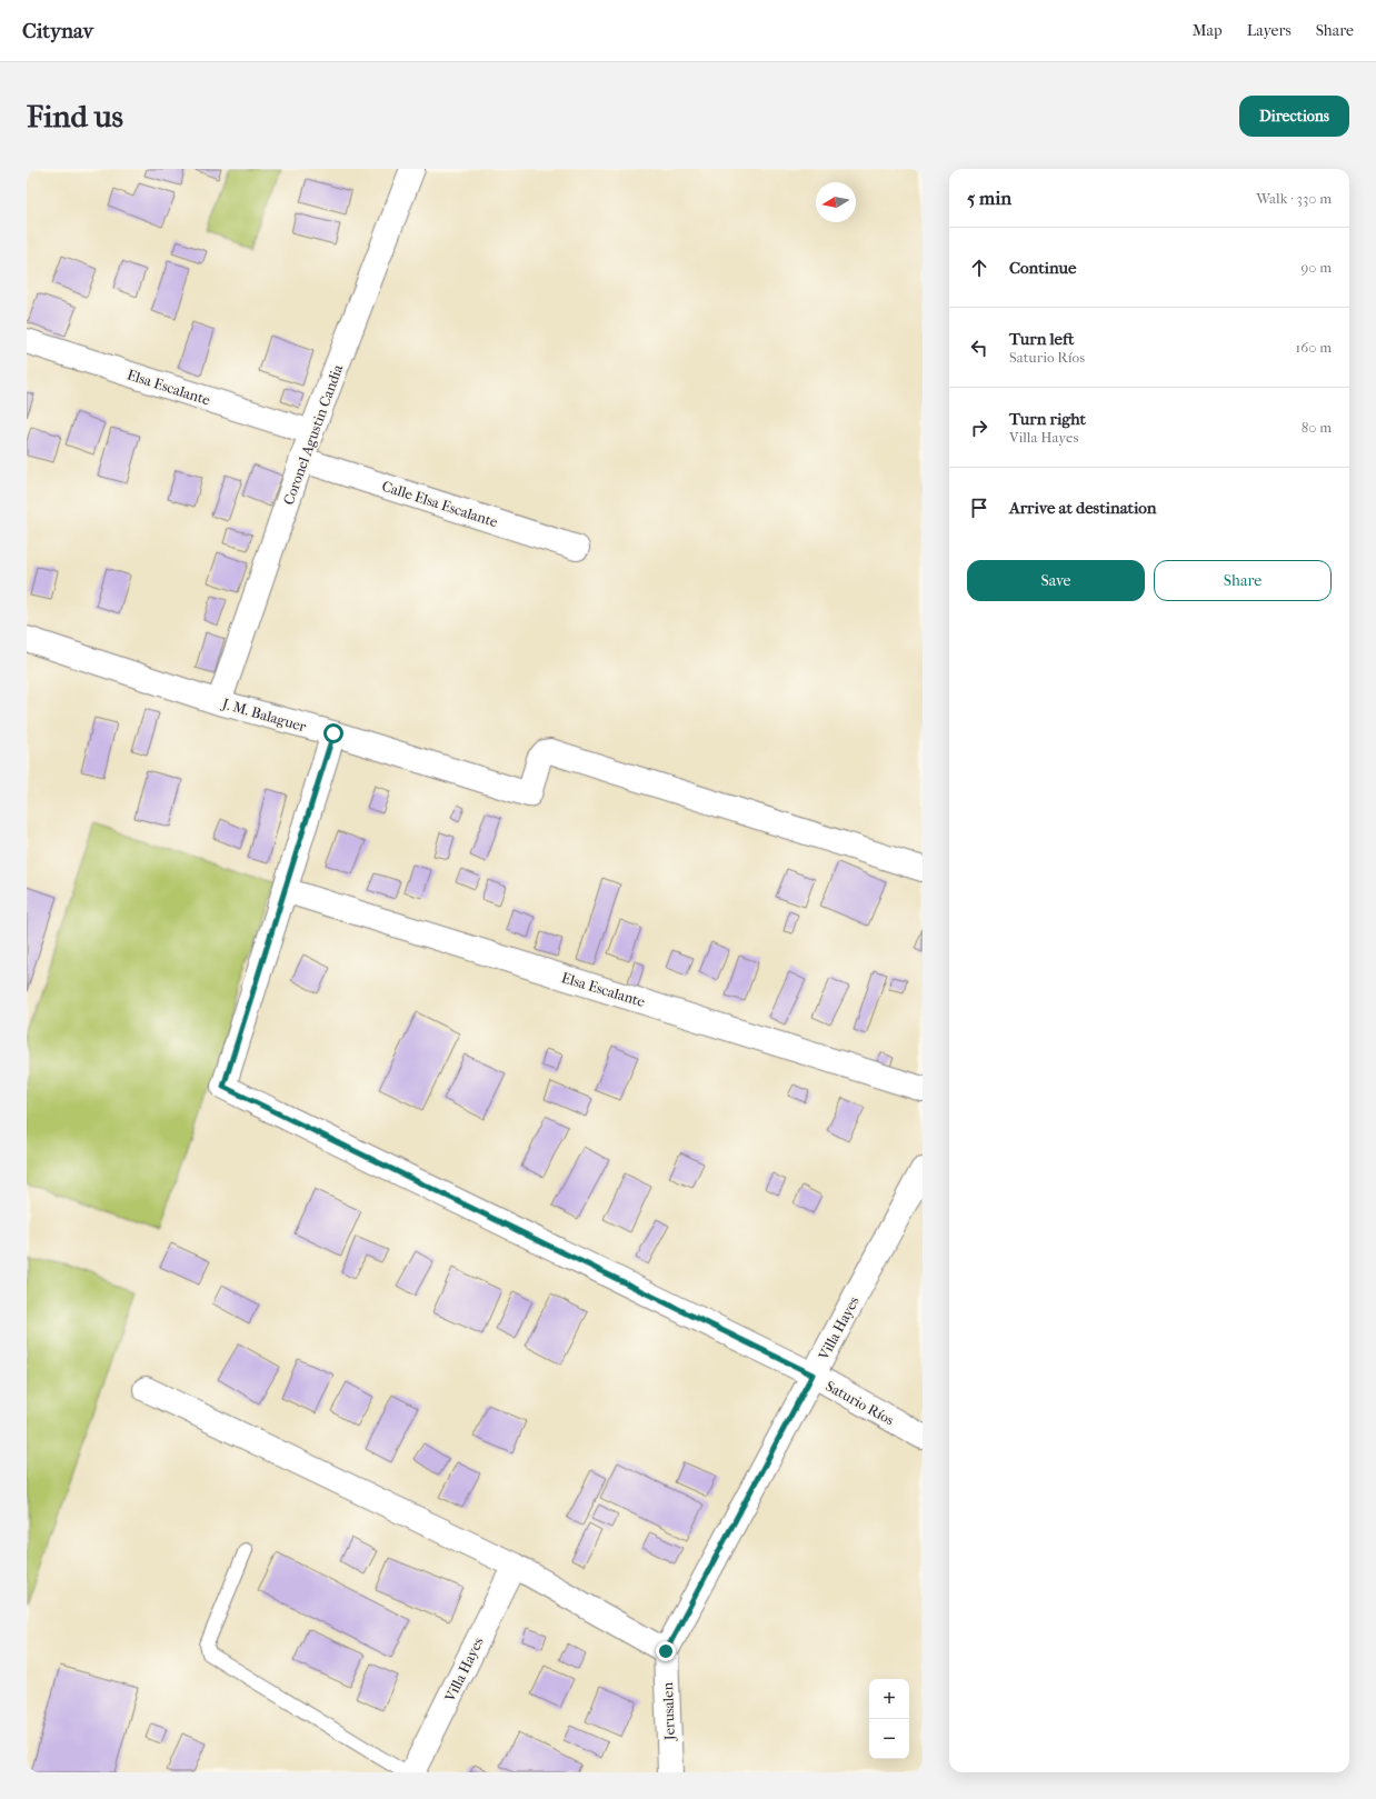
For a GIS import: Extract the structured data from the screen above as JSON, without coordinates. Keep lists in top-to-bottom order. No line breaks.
{"streets":{"street":["Elsa Escalante","Coronel Agustin Candia","Calle Elsa Escalante","J. M. Balaguer","Villa Hayes","Saturio Ríos","Jerusalen"]},"crossings":[["Elsa Escalante","Coronel Agustin Candia"],["Elsa Escalante","Saturio Ríos"],["Coronel Agustin Candia","Calle Elsa Escalante"],["Coronel Agustin Candia","J. M. Balaguer"],["Villa Hayes","Saturio Ríos"],["Villa Hayes","Jerusalen"]],"north":"left","page":{"header":"Citynav","nav":["Map","Layers","Share"],"buttons":["Directions",["Save","Share"]],"title":"Find us","heading":["5 min","Walk · 330 m"],"list":[["Continue","90 m"],["Turn left","Saturio Ríos","160 m"],["Turn right","Villa Hayes","80 m"],"Arrive at destination"],"map_buttons":["+","−"]}}
